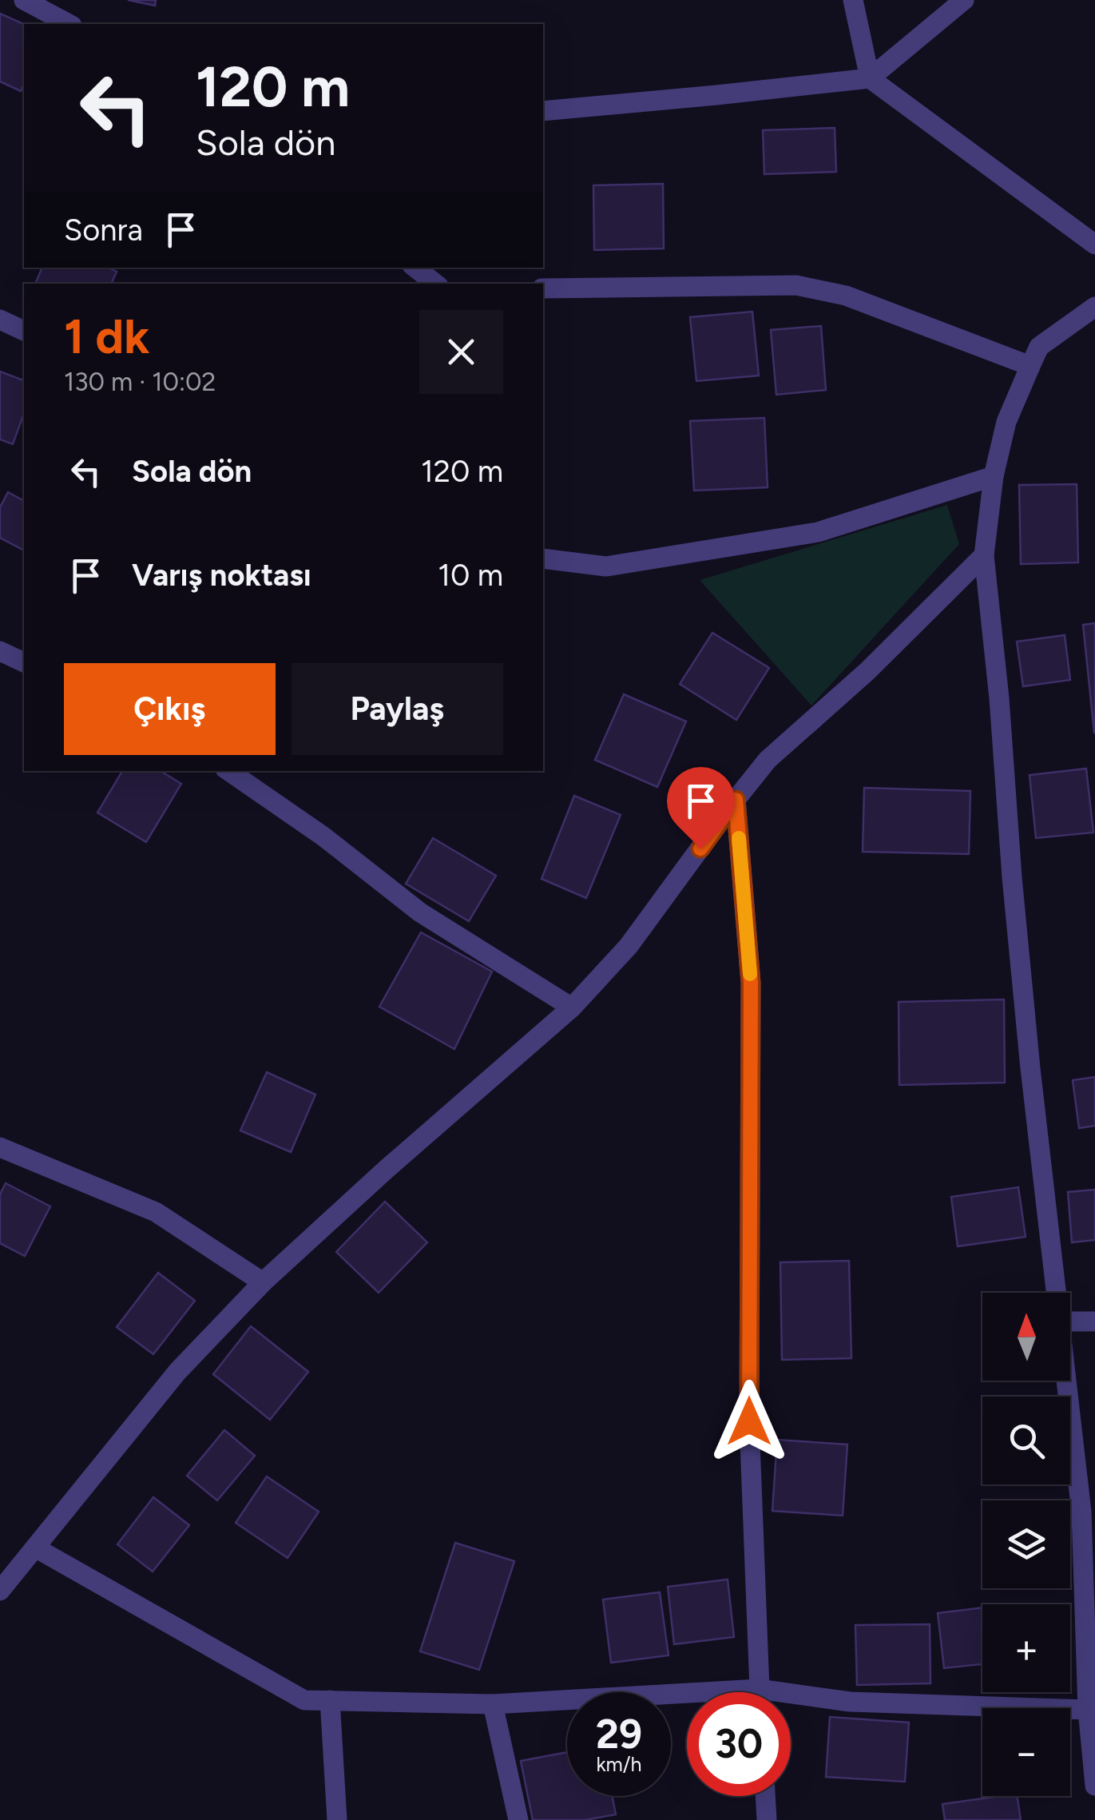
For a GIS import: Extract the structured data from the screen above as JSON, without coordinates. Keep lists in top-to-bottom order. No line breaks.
{"north":"top","page":{"turn":["120 m","Sola dön"],"then":"Sonra","heading":["1 dk","130 m · 10:02"],"list":[{"name":"Sola dön","value":"120 m"},{"name":"Varış noktası","value":"10 m"}],"buttons":["Çıkış","Paylaş"],"map_buttons":["+","−"],"speed":"29 km/h","limit":"30"}}
